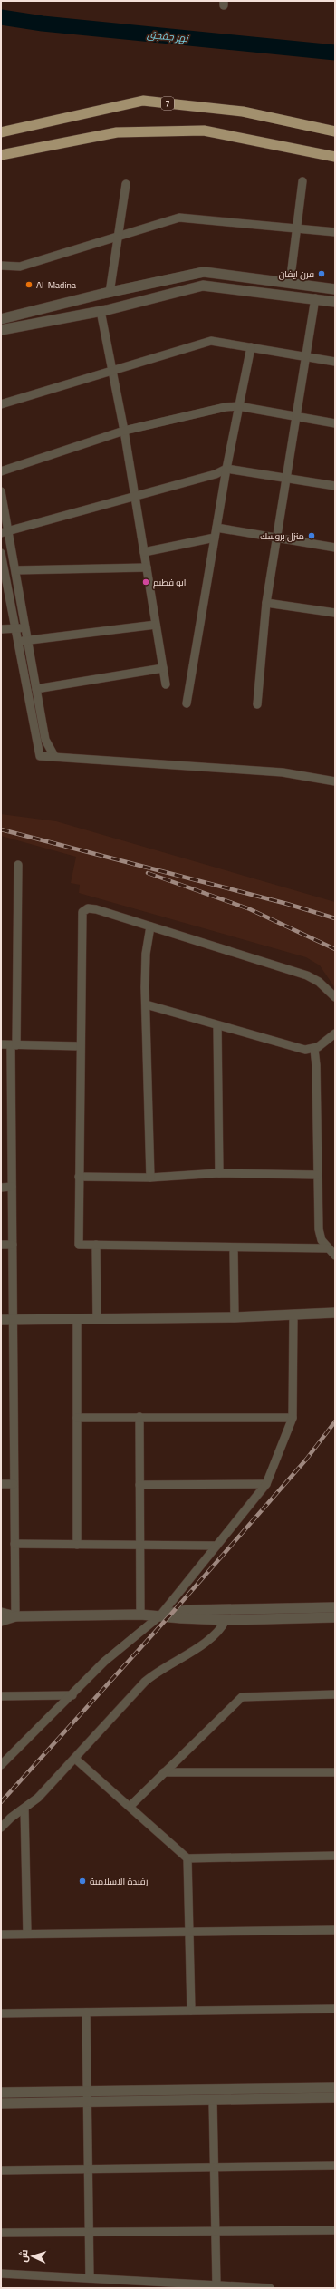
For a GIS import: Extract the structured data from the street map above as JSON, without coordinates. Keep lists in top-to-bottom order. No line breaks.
{"streets":{"highway":["7"]},"water":["نهر جقجق"],"places":["فرن ايفان","Al-Madina","منزل بروسك","ابو فطيم","رفيدة الاسلامية"],"north":"left"}
